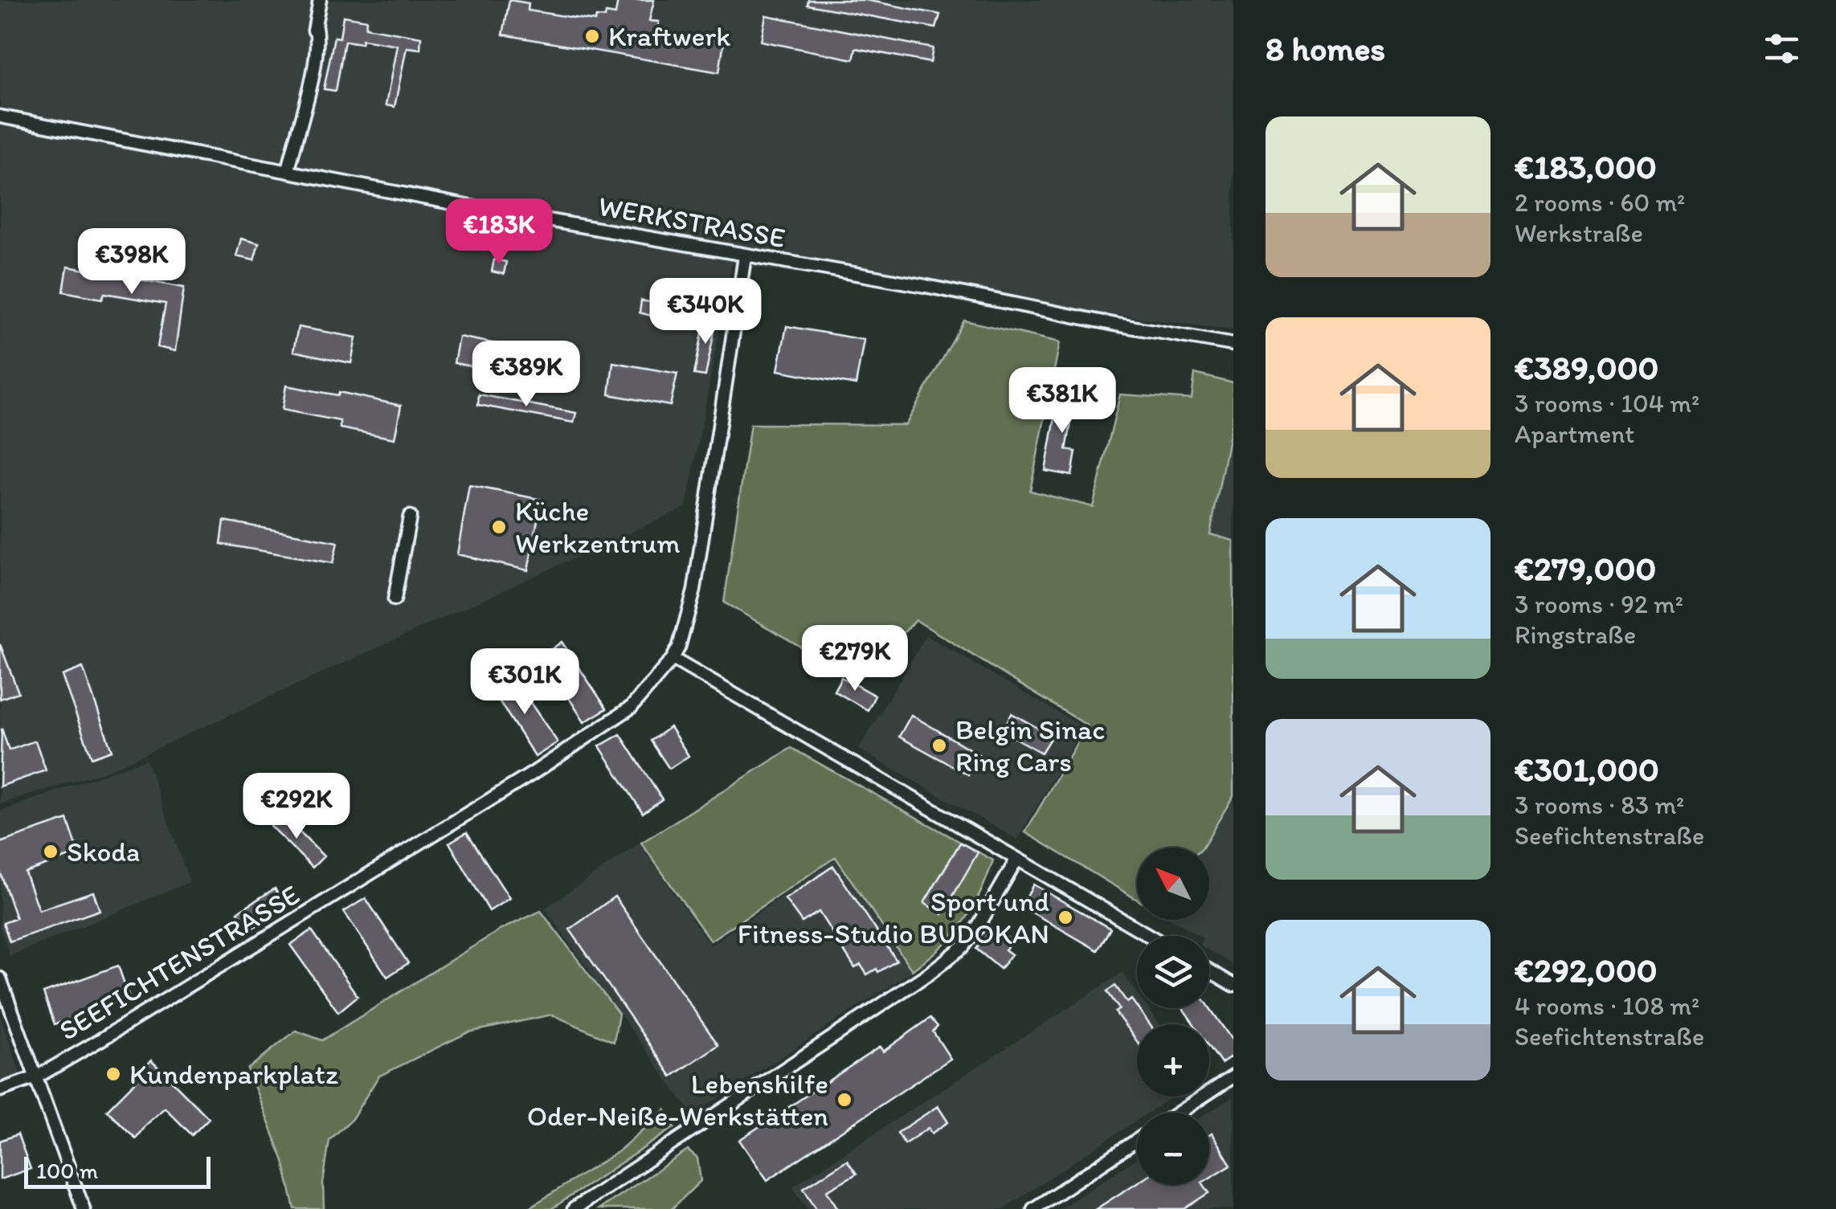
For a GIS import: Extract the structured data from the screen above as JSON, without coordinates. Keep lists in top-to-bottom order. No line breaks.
{"streets":{"street":["WERKSTRASSE","SEEFICHTENSTRASSE"]},"crossings":[["WERKSTRASSE","SEEFICHTENSTRASSE"]],"places":["Kraftwerk","Küche Werkzentrum","Belgin Sinac Ring Cars","Skoda","Sport und Fitness-Studio BUDOKAN","Kundenparkplatz","Lebenshilfe Oder-Neiße-Werkstätten"],"scale_bar":"100 m","north":"top left","page":{"heading":"8 homes","list":[{"name":"€183,000","note":"2 rooms · 60 m² · Werkstraße"},{"name":"€389,000","note":"3 rooms · 104 m² · Apartment"},{"name":"€279,000","note":"3 rooms · 92 m² · Ringstraße"},{"name":"€301,000","note":"3 rooms · 83 m² · Seefichtenstraße"},{"name":"€292,000","note":"4 rooms · 108 m² · Seefichtenstraße"}],"price":["€183K","€398K","€340K","€389K","€381K","€279K","€301K","€292K"],"map_buttons":["+","−"],"scale":"100 m"}}
